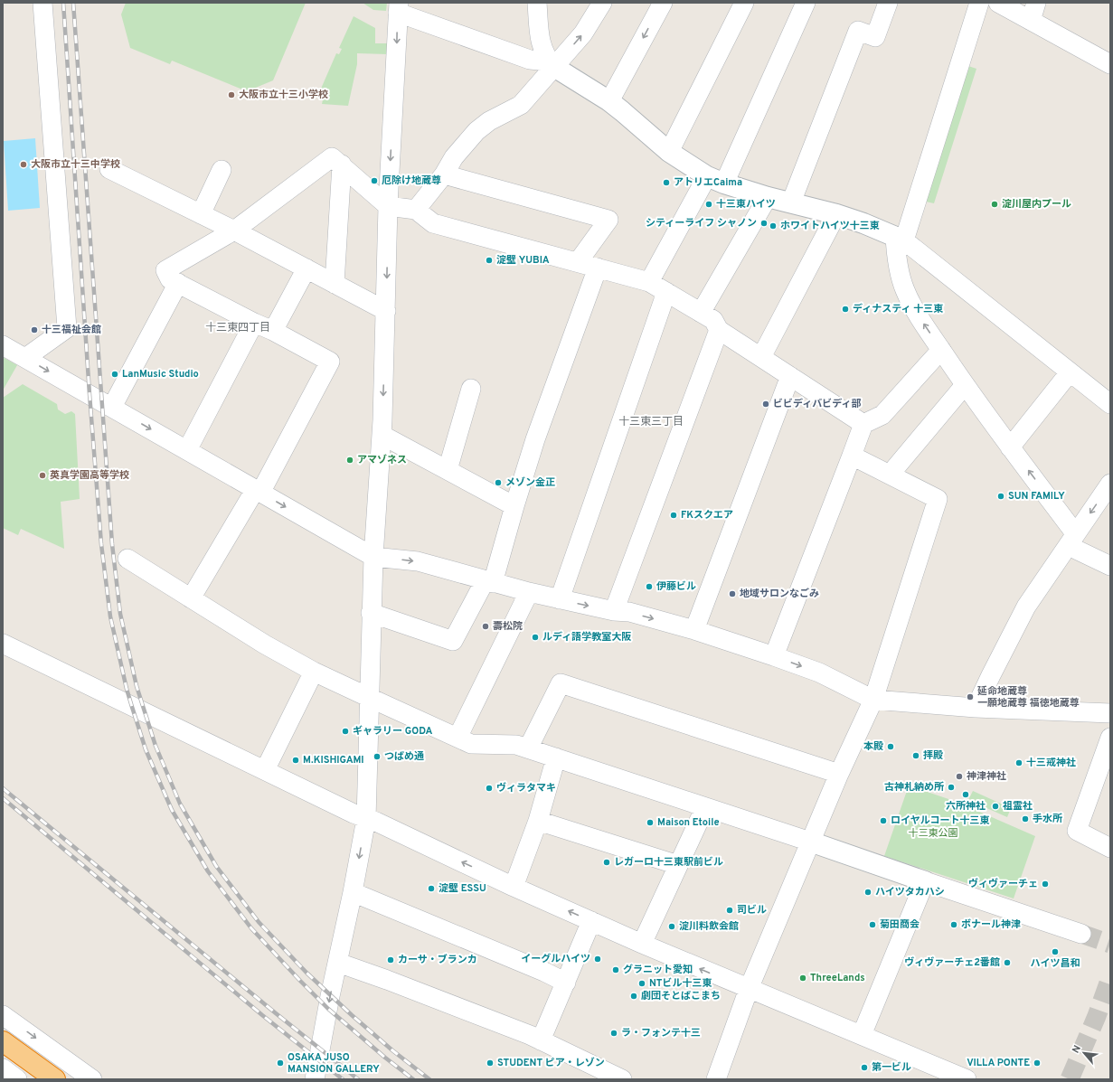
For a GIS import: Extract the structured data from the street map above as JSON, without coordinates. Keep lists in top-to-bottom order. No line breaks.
{"districts":["十三東四丁目","十三東三丁目"],"parks":["十三東公園"],"places":["大阪市立十三小学校","大阪市立十三中学校","厄除け地蔵尊","アトリエCaima","十三東ハイツ","淀川屋内プール","シティーライフ シャノン","ホワイトハイツ十三東","淀壁 YUBIA","ディナスティ 十三東","十三福祉会館","LanMusic Studio","ビビディバビディ部","アマゾネス","英真学園高等学校","メゾン金正","SUN FAMILY","FKスクエア","伊藤ビル","地域サロンなごみ","壽松院","ルディ語学教室大阪","延命地蔵尊 一願地蔵尊 福徳地蔵尊","ギャラリー GODA","本殿","拝殿","つばめ通","M.KISHIGAMI","十三戒神社","神津神社","古神札納め所","ヴィラタマキ","六所神社","祖霊社","手水所","ロイヤルコート十三東","Maison Etoile","レガーロ十三東駅前ビル","ヴィヴァーチェ","淀壁 ESSU","ハイツタカハシ","司ビル","菊田商会","ボナール神津","淀川料飲会館","ハイツ昌和","イーグルハイツ","カーサ・ブランカ","ヴィヴァーチェ2番館","グラニット愛知","ThreeLands","NTビル十三東","劇団そとばこまち","ラ・フォンテ十三","OSAKA JUSO MANSION GALLERY","STUDENT ピア・レゾン","VILLA PONTE","第一ビル"],"north":"top left"}
